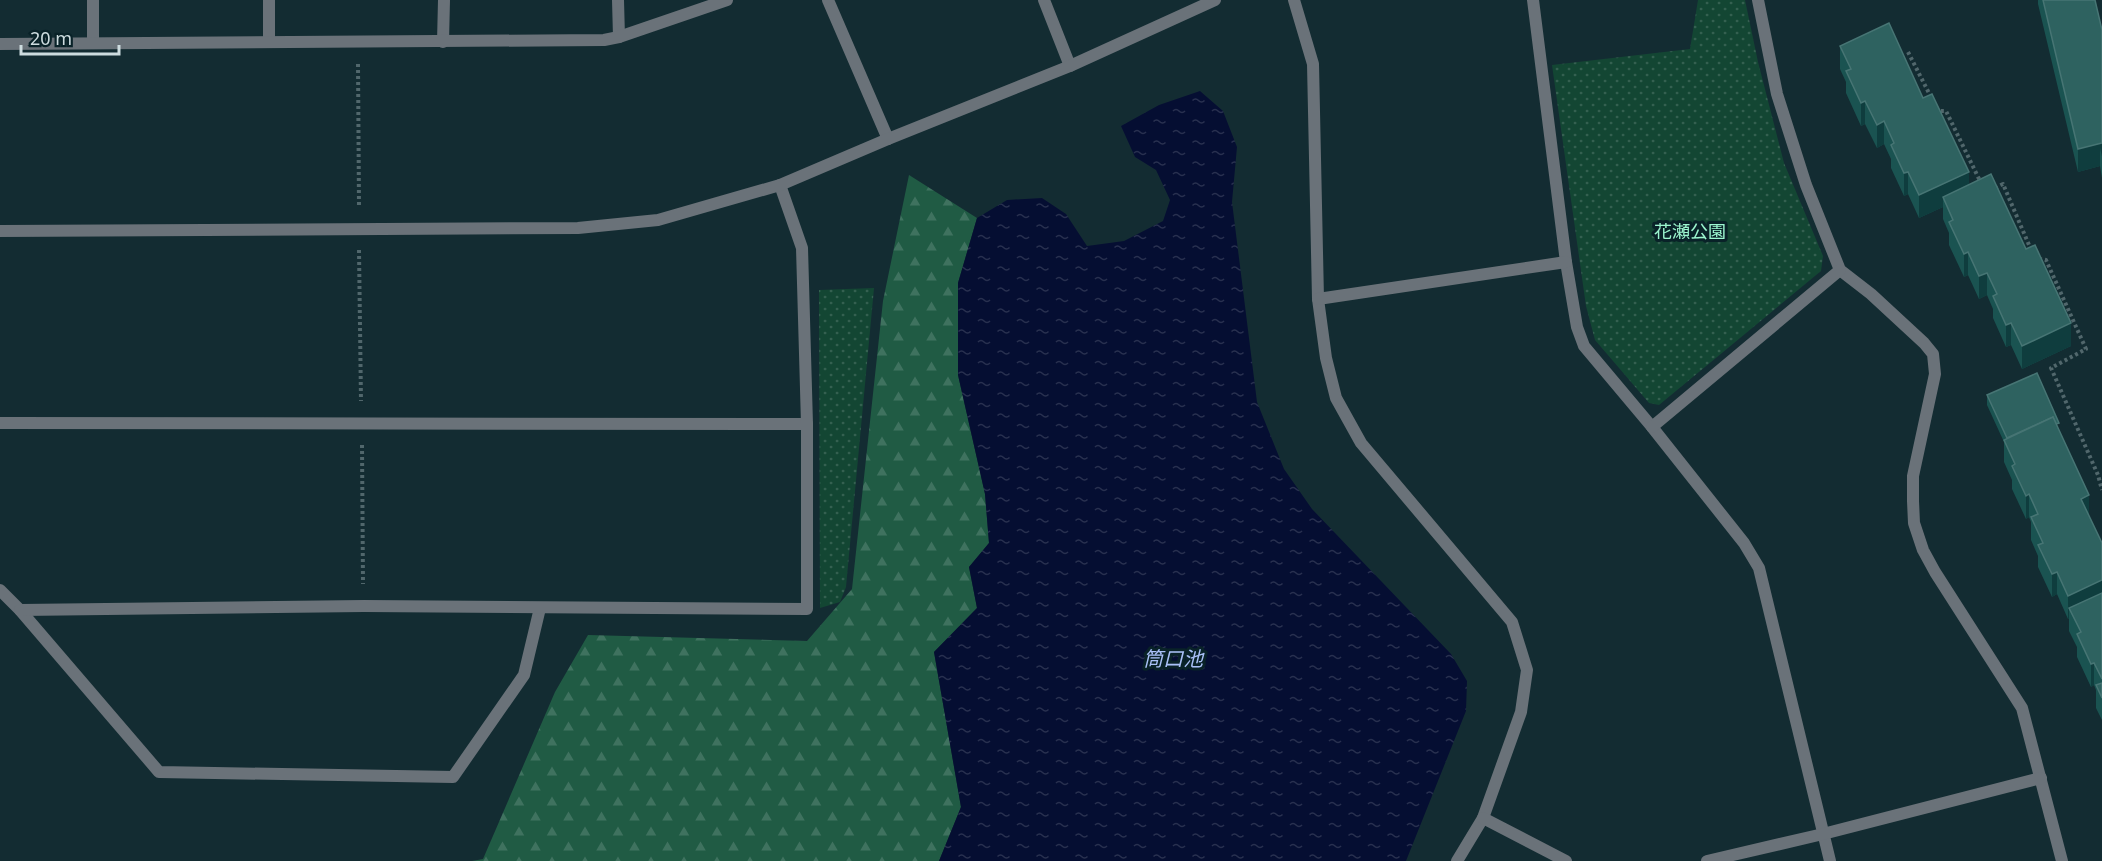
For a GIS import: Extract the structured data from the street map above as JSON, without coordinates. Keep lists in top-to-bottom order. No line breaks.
{"water":["筒口池"],"parks":["花瀬公園"],"scale_bar":"20 m"}
